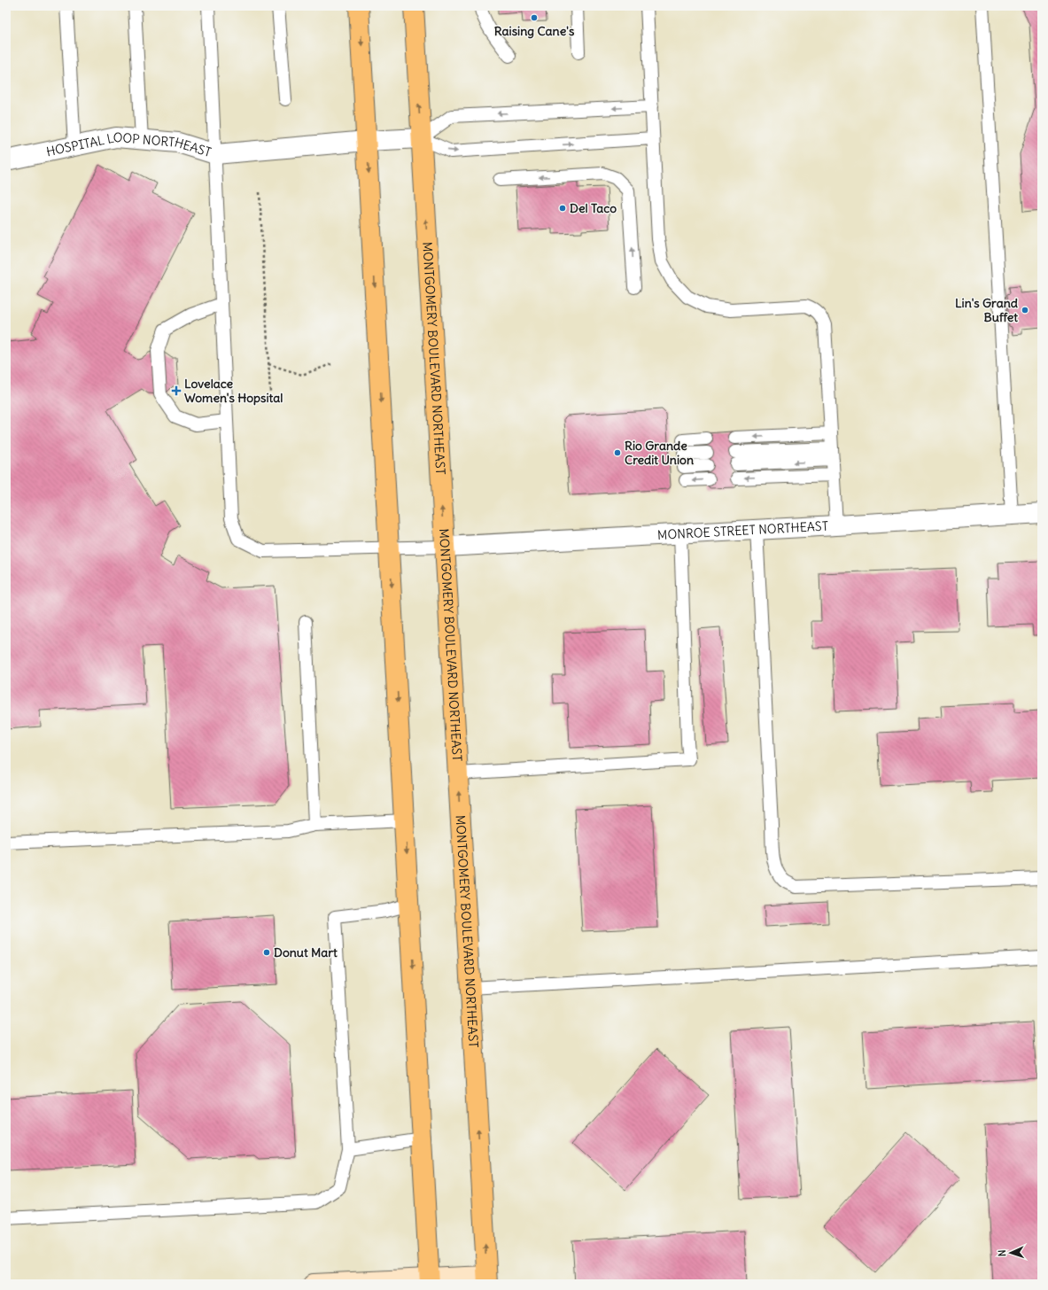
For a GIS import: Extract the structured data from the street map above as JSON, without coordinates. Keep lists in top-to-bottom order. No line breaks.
{"streets":{"main road":["MONTGOMERY BOULEVARD NORTHEAST"],"street":["HOSPITAL LOOP NORTHEAST","MONROE STREET NORTHEAST"]},"crossings":[["HOSPITAL LOOP NORTHEAST","MONTGOMERY BOULEVARD NORTHEAST"],["MONTGOMERY BOULEVARD NORTHEAST","MONROE STREET NORTHEAST"]],"places":{"other":["Raising Cane's","Del Taco","Lin's Grand Buffet","Rio Grande Credit Union","Donut Mart"],"health":["Lovelace Women's Hopsital"]},"north":"left"}
